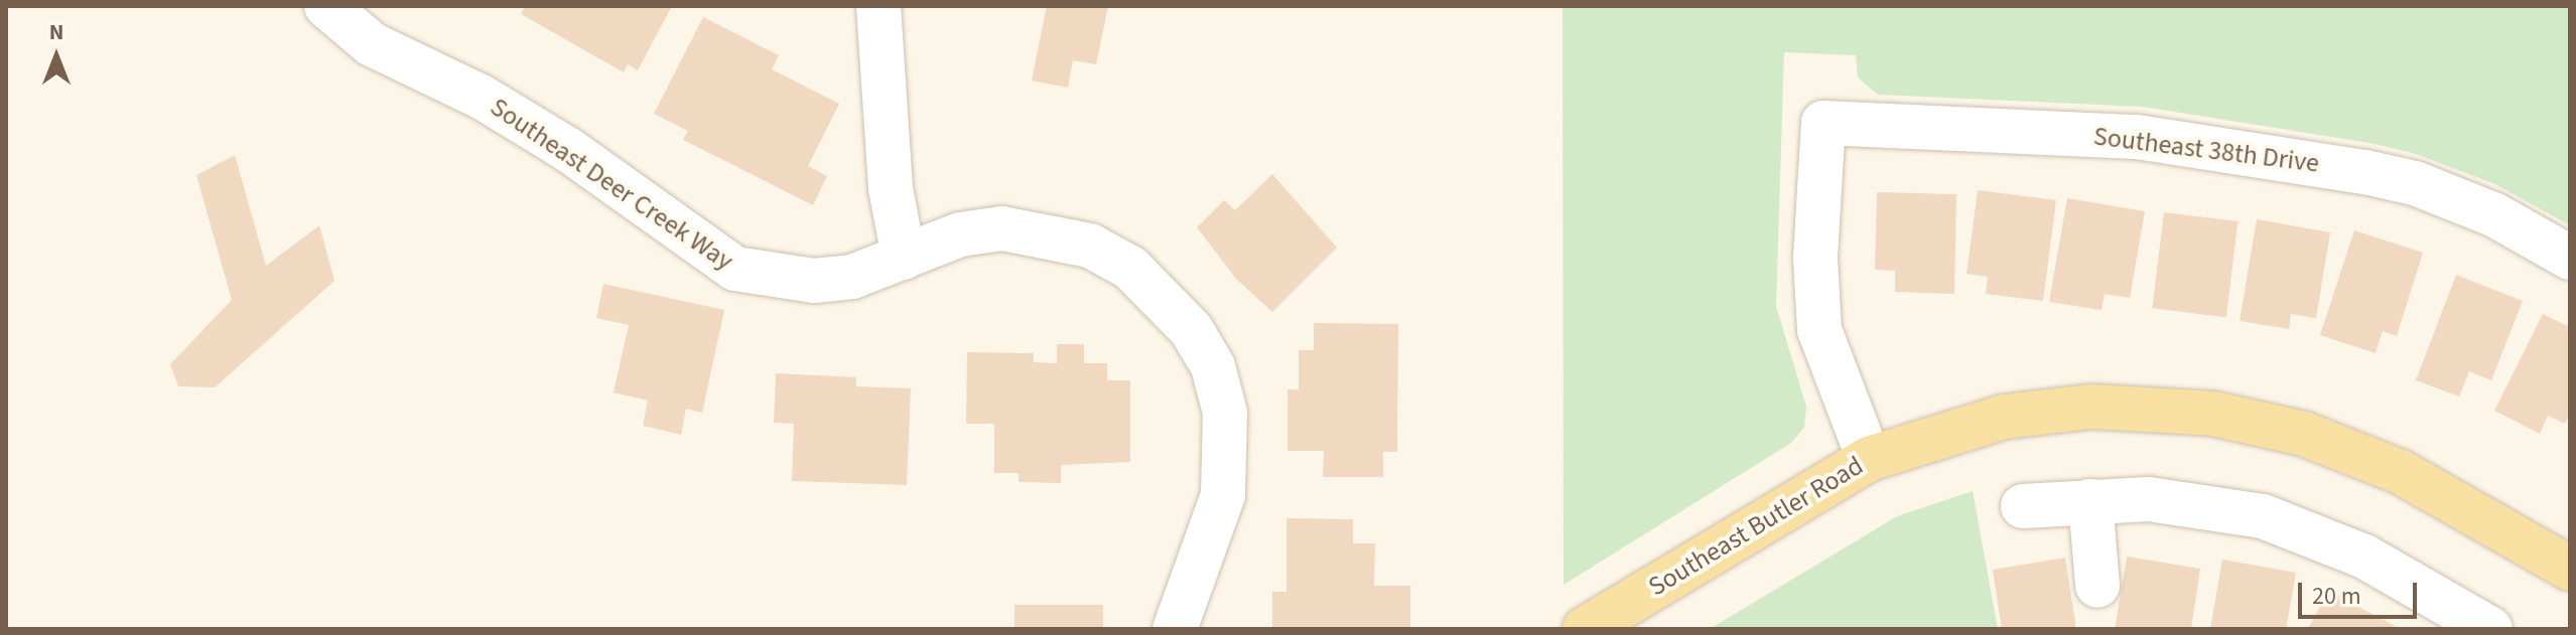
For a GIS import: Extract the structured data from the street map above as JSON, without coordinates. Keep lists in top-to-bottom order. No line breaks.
{"streets":{"main road":["Southeast Butler Road"],"street":["Southeast 38th Drive","Southeast Deer Creek Way"]},"crossings":[["Southeast 38th Drive","Southeast Butler Road"]],"scale_bar":"20 m","north":"top"}
